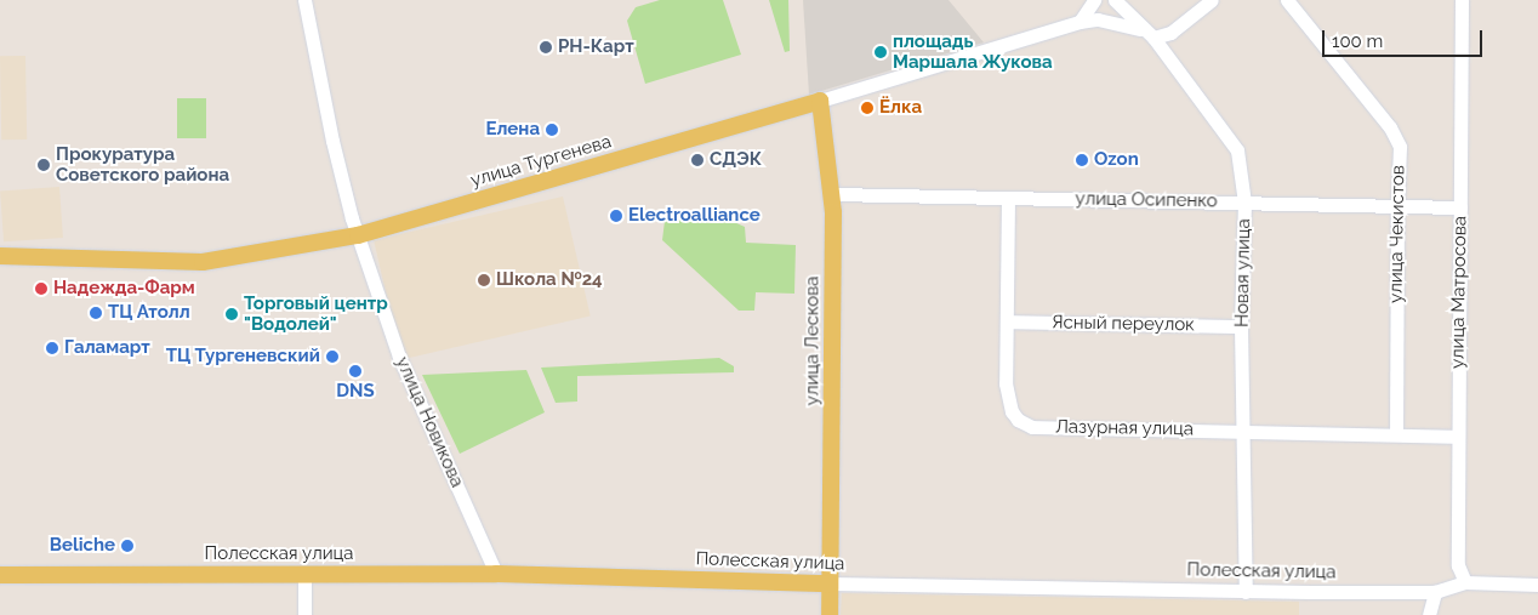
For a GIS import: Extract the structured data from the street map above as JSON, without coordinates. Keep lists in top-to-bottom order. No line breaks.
{"streets":{"main road":["улица Тургенева","улица Лескова","Полесская улица"],"street":["улица Осипенко","улица Чекистов","Новая улица","улица Матросова","Ясный переулок","улица Новикова","Лазурная улица"]},"crossings":[["улица Тургенева","Новая улица"],["улица Тургенева","улица Лескова"],["улица Тургенева","улица Новикова"],["улица Осипенко","улица Чекистов"],["улица Осипенко","Новая улица"],["улица Осипенко","улица Матросова"],["улица Осипенко","улица Лескова"],["улица Осипенко","Лазурная улица"],["улица Чекистов","Лазурная улица"],["Новая улица","Ясный переулок"],["Новая улица","Лазурная улица"],["Новая улица","Полесская улица"],["улица Матросова","Лазурная улица"],["улица Матросова","Полесская улица"],["Ясный переулок","Лазурная улица"],["улица Лескова","Полесская улица"],["улица Новикова","Полесская улица"]],"places":["РН-Карт","площадь Маршала Жукова","Ёлка","Елена","СДЭК","Ozon","Прокуратура Советского района","Electroalliance","Школа №24","Надежда-Фарм","ТЦ Атолл","Торговый центр \"Водолей\"","Галамарт","ТЦ Тургеневский","DNS","Beliche"],"scale_bar":"100 m"}
